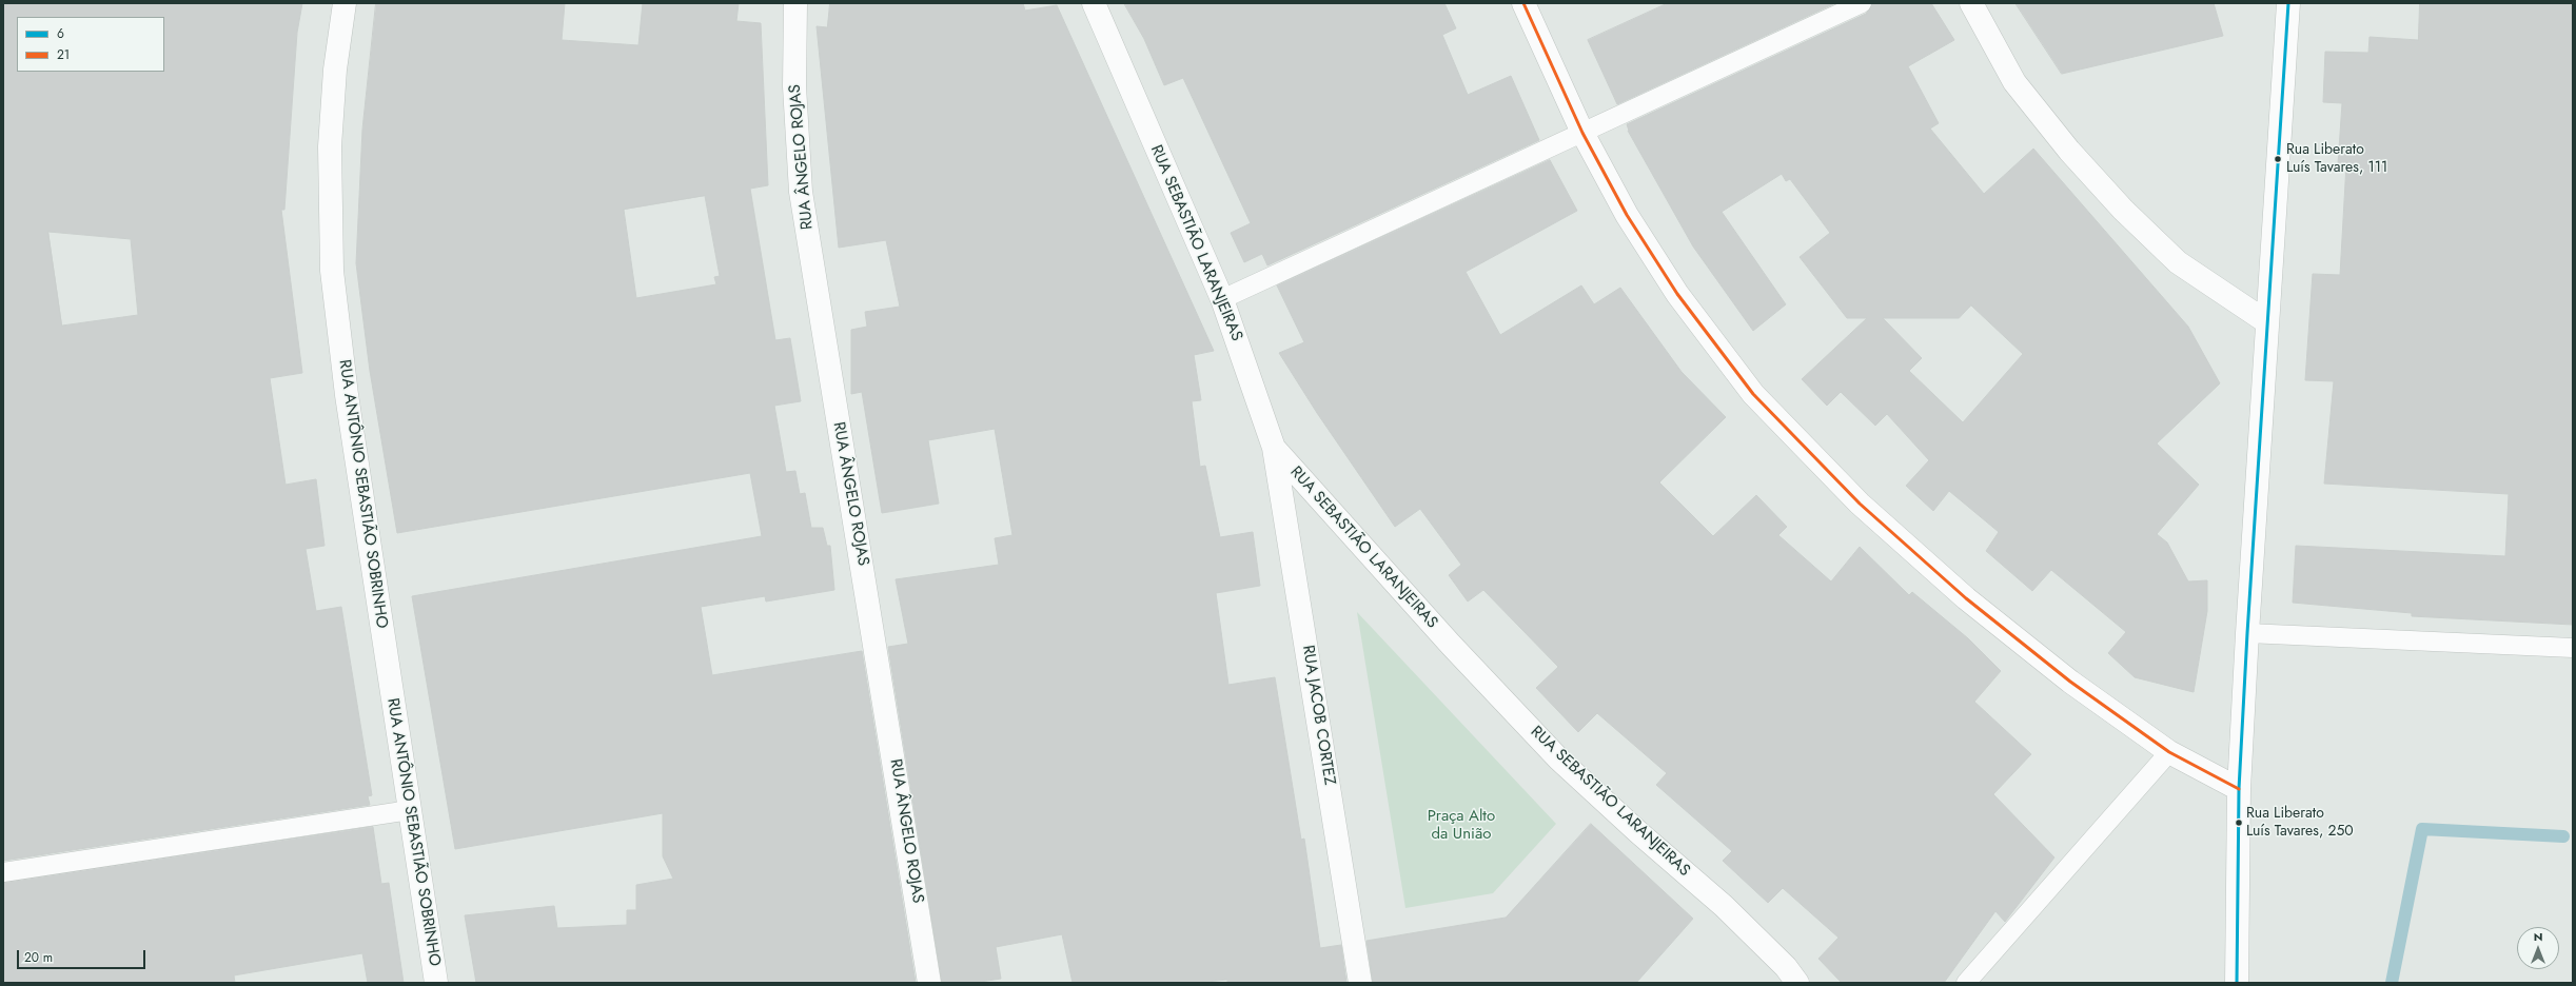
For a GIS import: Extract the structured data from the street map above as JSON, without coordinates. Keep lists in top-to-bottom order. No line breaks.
{"streets":{"street":["RUA ÂNGELO ROJAS","RUA SEBASTIÃO LARANJEIRAS","RUA ANTÔNIO SEBASTIÃO SOBRINHO","RUA JACOB CORTEZ"]},"crossings":[["RUA SEBASTIÃO LARANJEIRAS","RUA JACOB CORTEZ"]],"parks":["Praça Alto da União"],"places":["Rua Liberato Luís Tavares, 111","Rua Liberato Luís Tavares, 250"],"lines":["transit line 6","transit line 21"],"legend":["6","21"],"scale_bar":"20 m","north":"top"}
